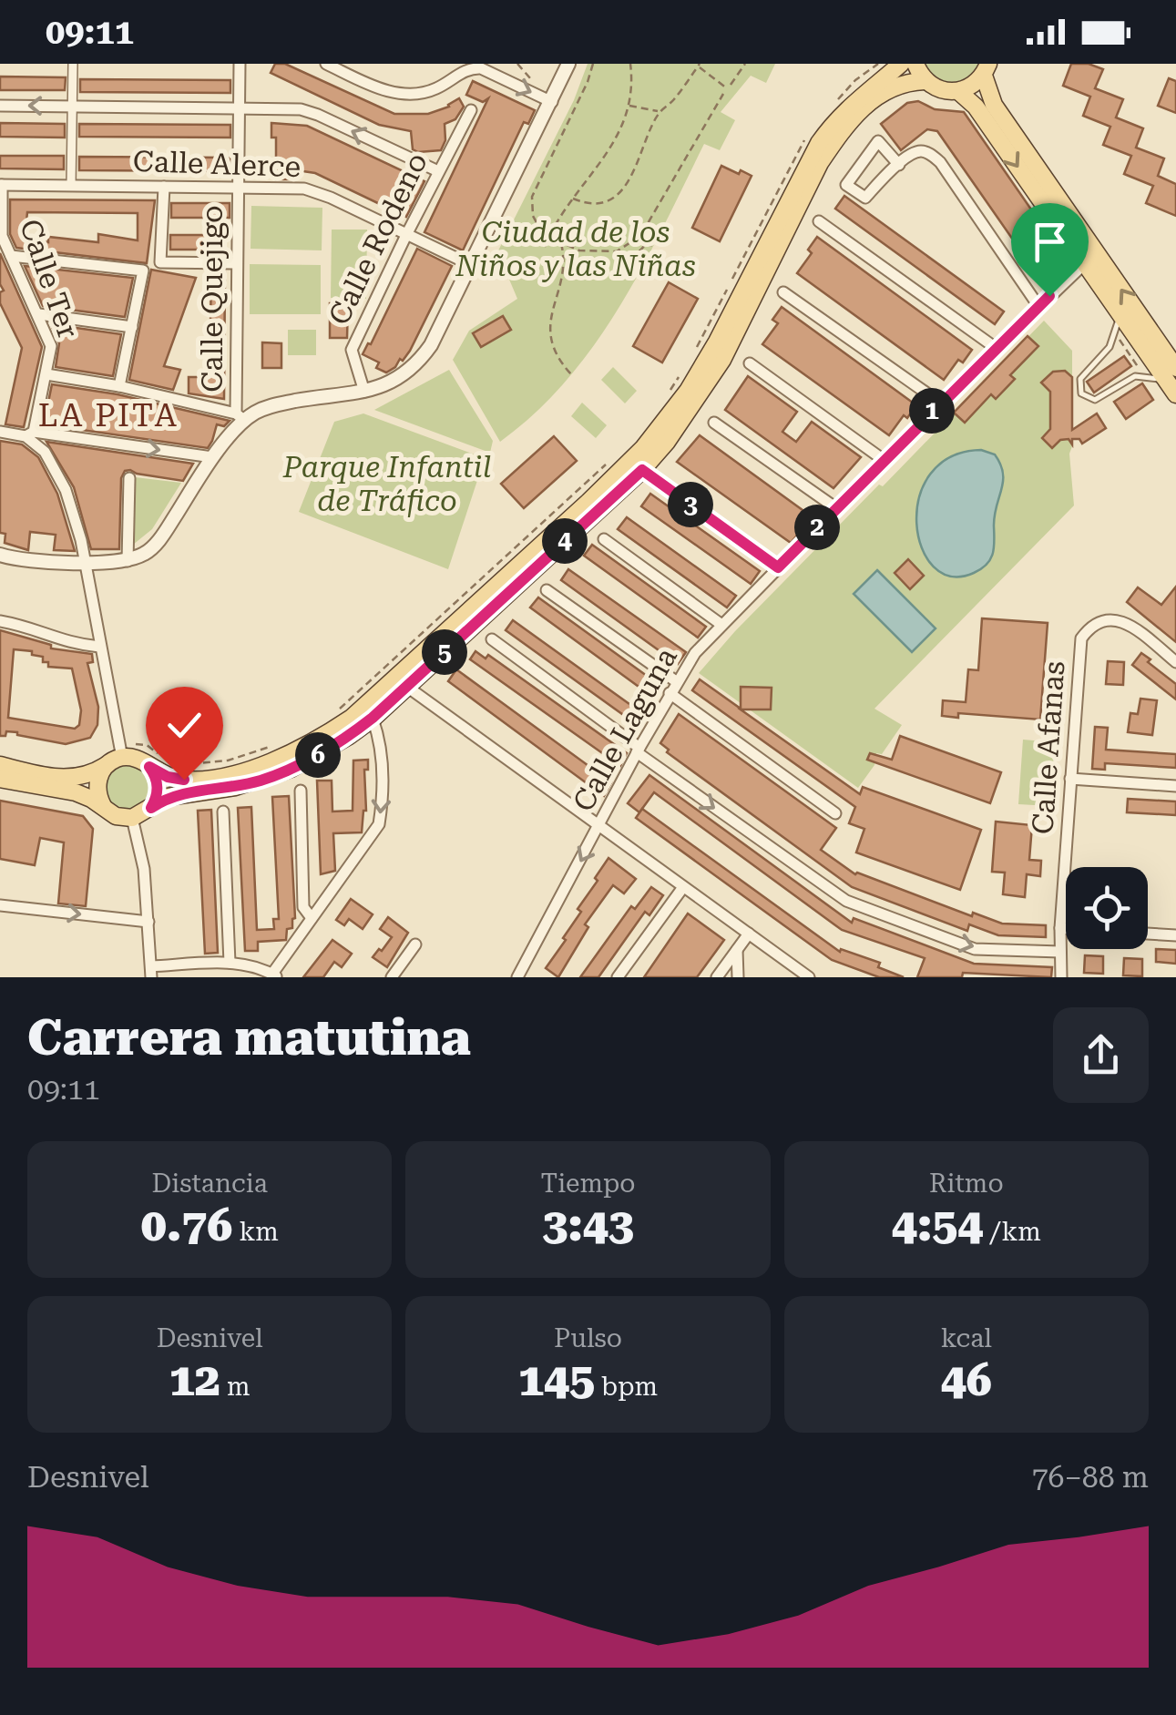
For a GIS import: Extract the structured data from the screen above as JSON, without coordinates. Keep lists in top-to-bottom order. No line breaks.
{"streets":{"street":["Calle Alerce","Calle Rodeno","Calle Ter","Calle Quejigo","Calle Laguna","Calle Afanas"]},"crossings":[["Calle Alerce","Calle Rodeno"],["Calle Alerce","Calle Ter"],["Calle Alerce","Calle Quejigo"]],"districts":["LA PITA"],"parks":["Ciudad de los Niños y las Niñas","Parque Infantil de Tráfico"],"page":{"status":"09:11","pins":["1","3","2","4","5","6"],"heading":["Carrera matutina","09:11"],"stats":[["Distancia","0.76 km"],["Tiempo","3:43"],["Ritmo","4:54 /km"],["Desnivel","12 m"],["Pulso","145 bpm"],["kcal","46"]],"chart":["Desnivel","76–88 m"]}}
